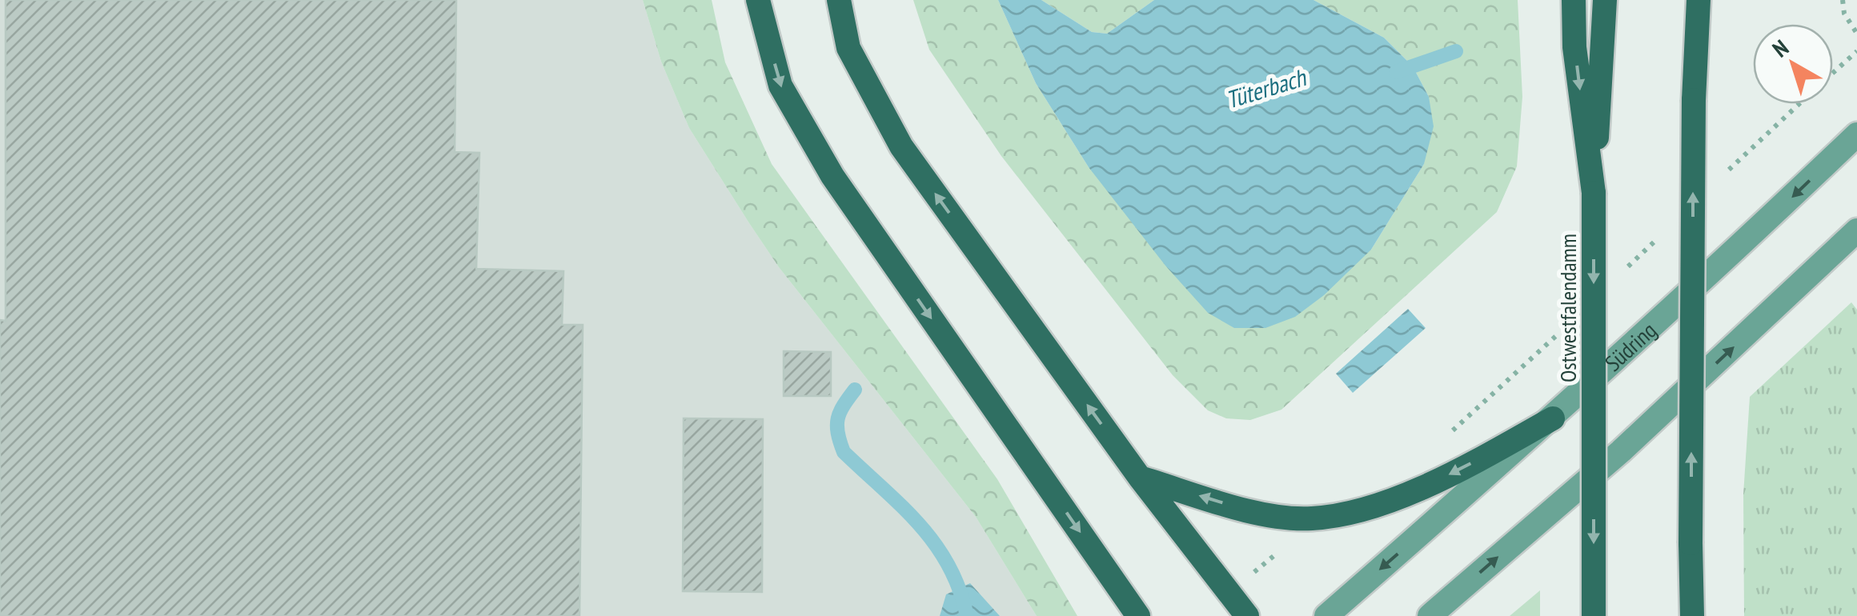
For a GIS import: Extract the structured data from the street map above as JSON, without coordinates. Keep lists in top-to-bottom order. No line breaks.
{"streets":{"highway":["Ostwestfalendamm"],"main road":["Südring"]},"water":["Tüterbach"],"north":"top left"}
